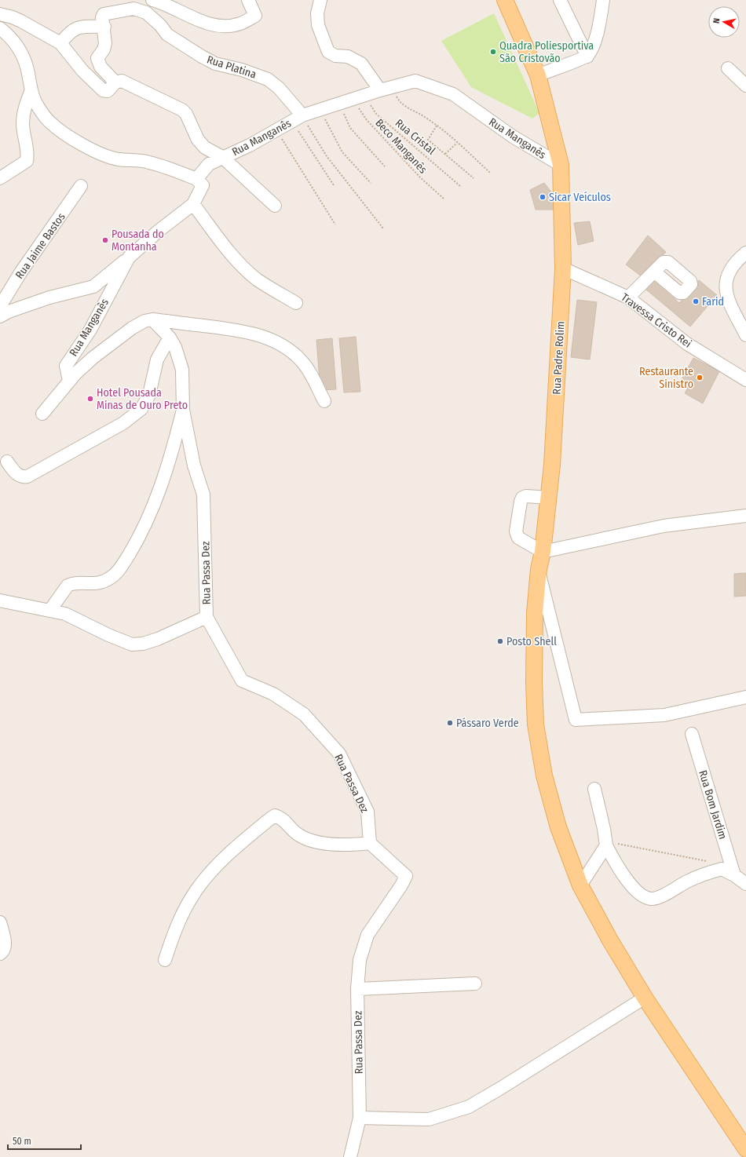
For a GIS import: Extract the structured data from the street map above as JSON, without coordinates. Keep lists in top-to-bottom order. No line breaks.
{"streets":{"main road":["Rua Padre Rolim"],"street":["Rua Platina","Rua Manganês","Rua Jaime Bastos","Travessa Cristo Rei","Rua Passa Dez","Rua Bom Jardim"],"path":["Rua Cristal","Beco Manganês"]},"crossings":[["Rua Platina","Rua Manganês"],["Rua Cristal","Rua Manganês"],["Rua Cristal","Beco Manganês"],["Rua Manganês","Beco Manganês"],["Rua Manganês","Rua Padre Rolim"],["Travessa Cristo Rei","Rua Padre Rolim"]],"places":["Quadra Poliesportiva São Cristovão","Sicar Veículos","Pousada do Montanha","Farid","Restaurante Sinistro","Hotel Pousada Minas de Ouro Preto","Posto Shell","Pássaro Verde"],"scale_bar":"50 m","north":"left"}
